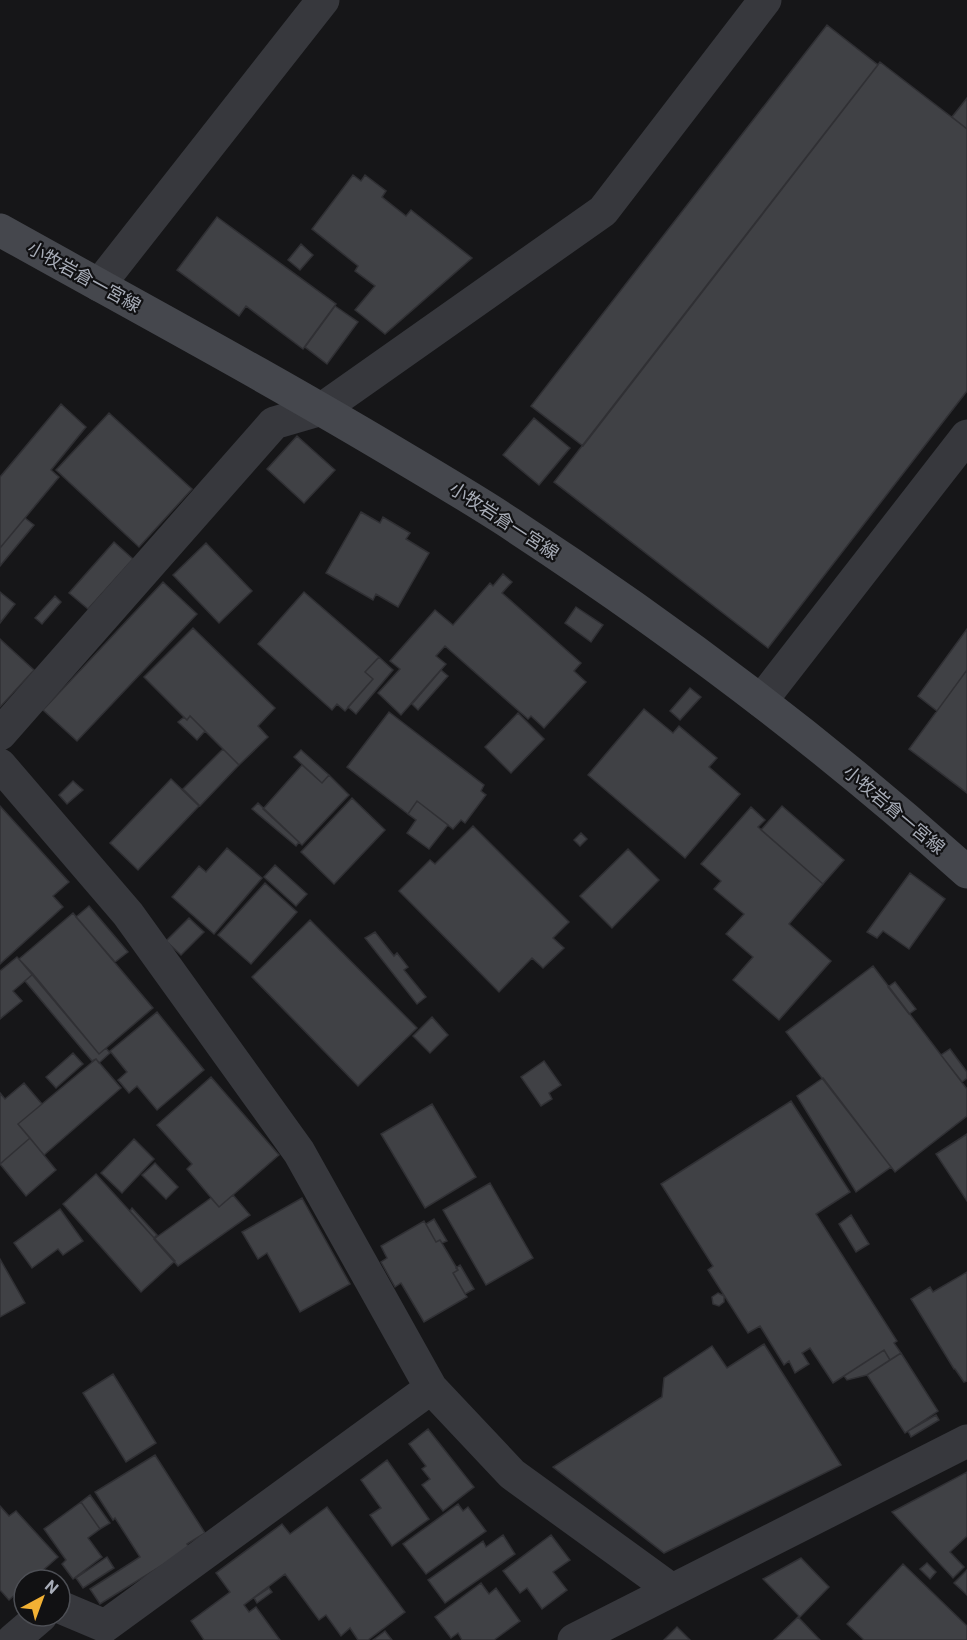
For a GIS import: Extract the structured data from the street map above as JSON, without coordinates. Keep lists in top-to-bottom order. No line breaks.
{"streets":{"main road":["小牧岩倉一宮線"]},"north":"top right"}
